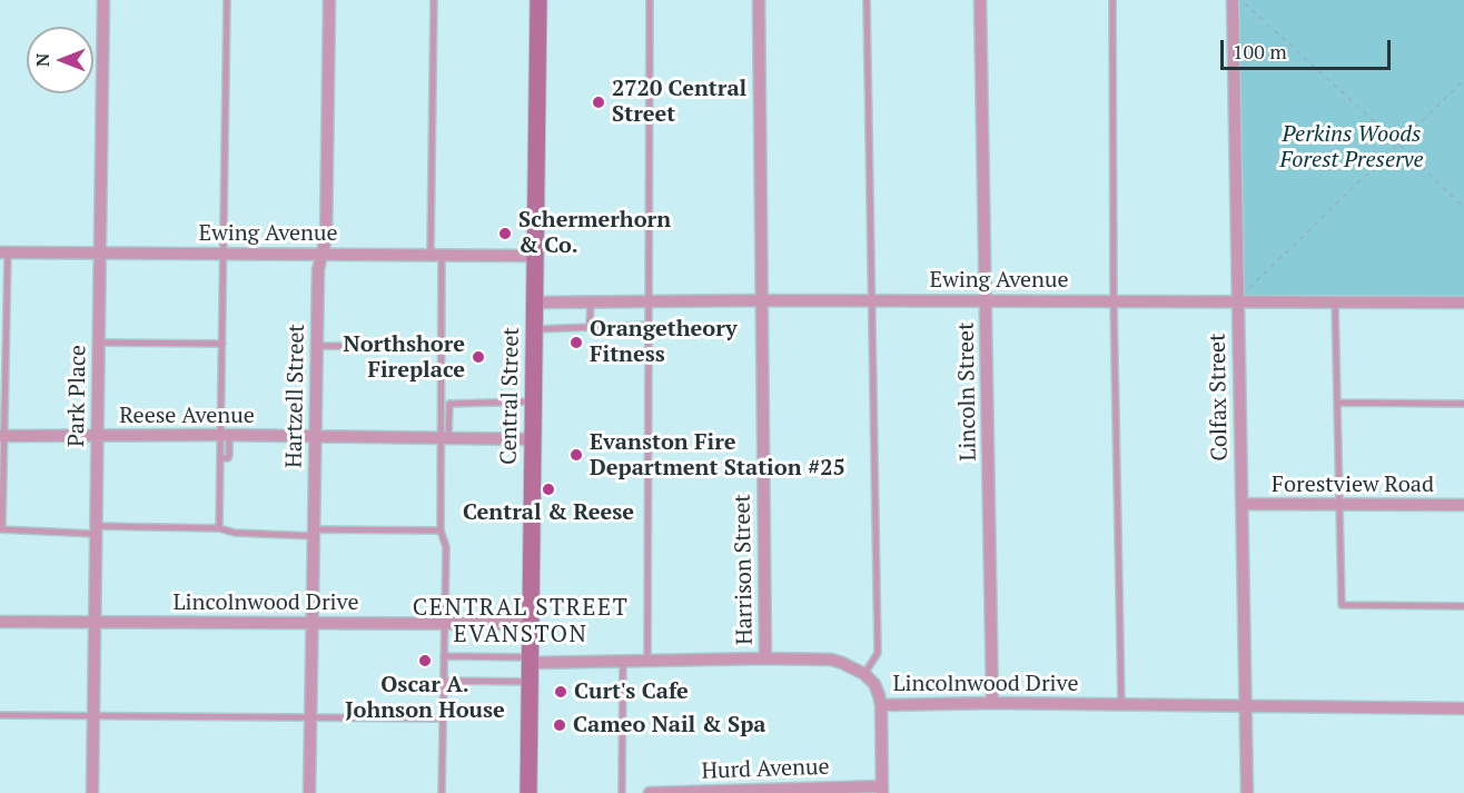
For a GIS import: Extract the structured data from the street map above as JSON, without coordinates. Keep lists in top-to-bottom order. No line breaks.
{"streets":{"main road":["Central Street"],"street":["Ewing Avenue","Lincoln Street","Park Place","Hartzell Street","Colfax Street","Reese Avenue","Forestview Road","Harrison Street","Lincolnwood Drive","Hurd Avenue"]},"crossings":[["Ewing Avenue","Lincoln Street"],["Ewing Avenue","Park Place"],["Ewing Avenue","Hartzell Street"],["Ewing Avenue","Central Street"],["Ewing Avenue","Colfax Street"],["Ewing Avenue","Harrison Street"],["Lincoln Street","Lincolnwood Drive"],["Park Place","Reese Avenue"],["Park Place","Lincolnwood Drive"],["Hartzell Street","Reese Avenue"],["Hartzell Street","Lincolnwood Drive"],["Central Street","Reese Avenue"],["Central Street","Lincolnwood Drive"],["Colfax Street","Forestview Road"],["Colfax Street","Lincolnwood Drive"],["Harrison Street","Lincolnwood Drive"]],"districts":["CENTRAL STREET EVANSTON"],"parks":["Perkins Woods Forest Preserve"],"places":["2720 Central Street","Schermerhorn & Co.","Orangetheory Fitness","Northshore Fireplace","Evanston Fire Department Station #25","Central & Reese","Oscar A. Johnson House","Curt's Cafe","Cameo Nail & Spa"],"scale_bar":"100 m","north":"left"}
